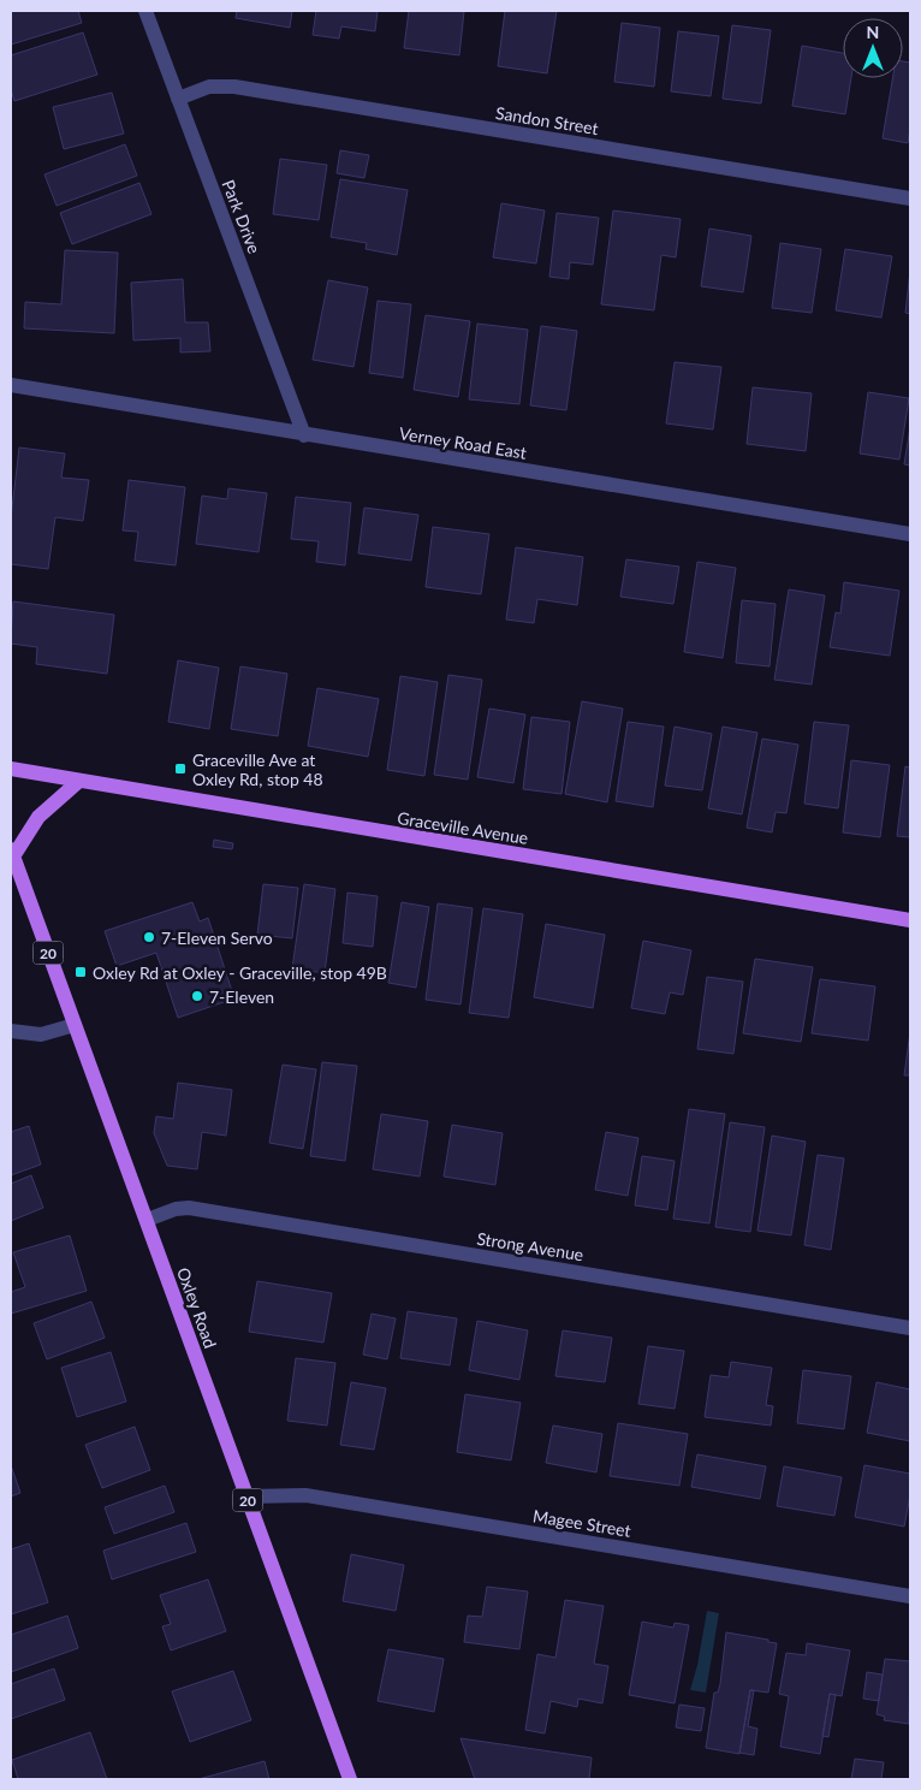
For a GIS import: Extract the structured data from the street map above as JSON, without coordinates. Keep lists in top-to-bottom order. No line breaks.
{"streets":{"main road":["Graceville Avenue","20","Oxley Road"],"street":["Sandon Street","Park Drive","Verney Road East","Strong Avenue","Magee Street"]},"crossings":[["Sandon Street","Park Drive"],["Park Drive","Verney Road East"],["Strong Avenue","Oxley Road"],["Oxley Road","Magee Street"]],"places":{"transit":["Graceville Ave at Oxley Rd, stop 48","Oxley Rd at Oxley - Graceville, stop 49B"],"other":["7-Eleven Servo","7-Eleven"]},"north":"top"}
